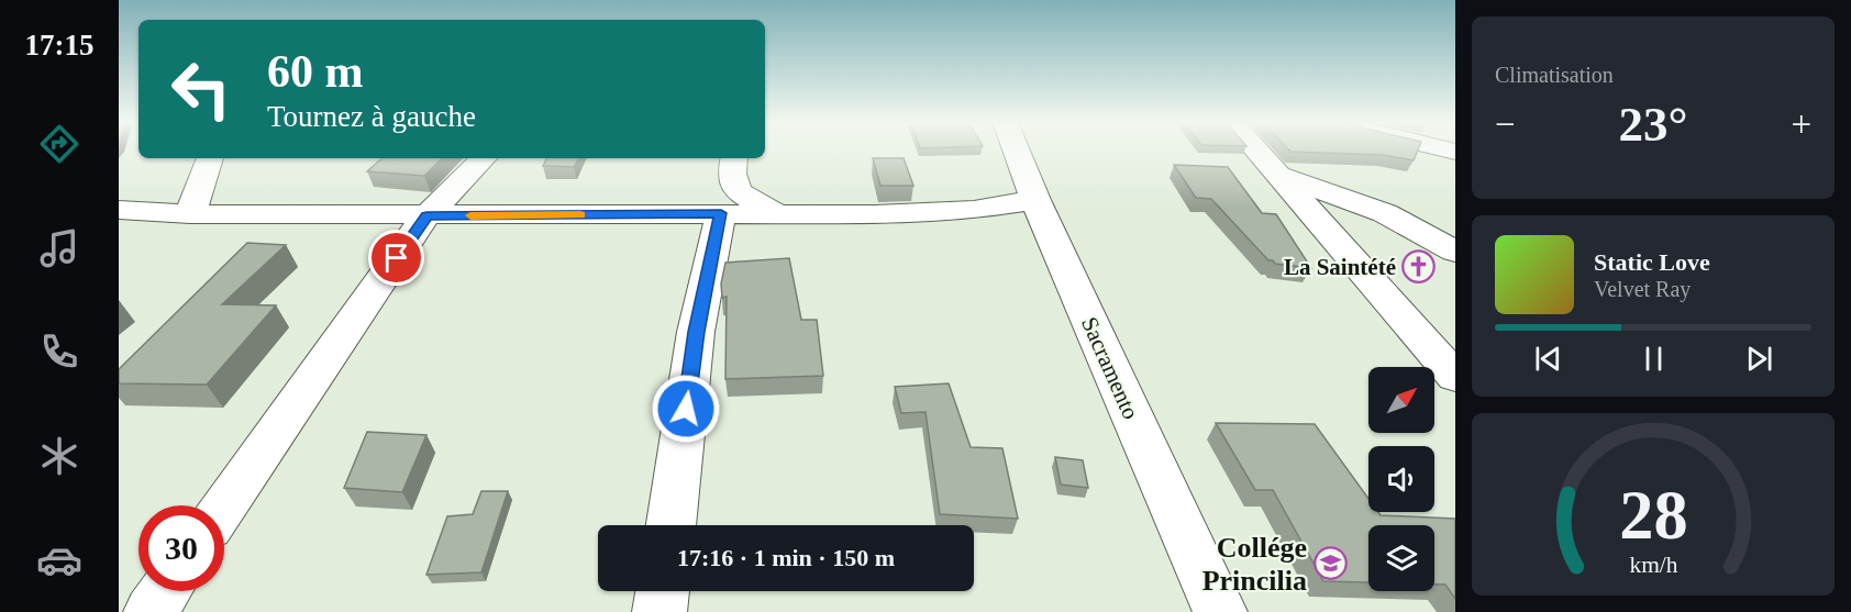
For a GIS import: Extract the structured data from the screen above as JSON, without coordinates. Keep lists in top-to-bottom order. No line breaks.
{"streets":{"street":["Sacramento"]},"places":{"church":["La Saintété"],"school or university":["Collége Princilia"]},"north":"top right","page":{"tabs":"17:15","tile":"Climatisation","turn":["60 m","Tournez à gauche"],"heat":["−","23°","+"],"song":["Static Love","Velvet Ray"],"limit":"30","trip":"17:16 · 1 min · 150 m","gauge":["28","km/h"]}}
